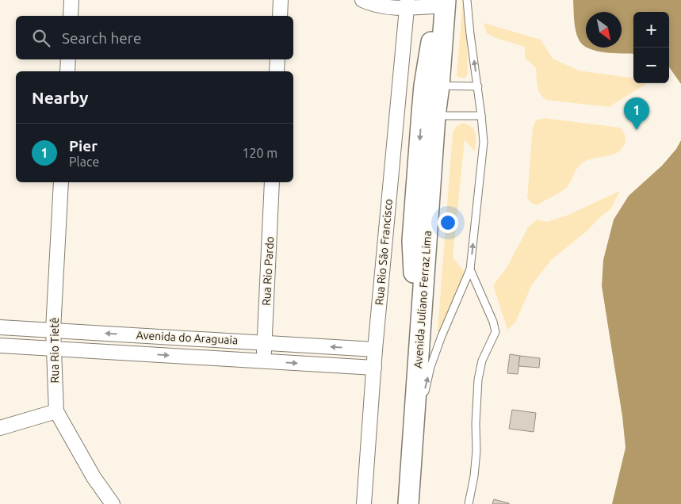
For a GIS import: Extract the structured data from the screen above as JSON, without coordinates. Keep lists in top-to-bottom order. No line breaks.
{"streets":{"main road":["Avenida Juliano Ferraz Lima"],"street":["Rua Rio São Francisco","Rua Rio Pardo","Avenida do Araguaia","Rua Rio Tietê"]},"crossings":[["Rua Rio São Francisco","Avenida do Araguaia"],["Rua Rio Pardo","Avenida do Araguaia"],["Avenida do Araguaia","Rua Rio Tietê"]],"north":"bottom right","page":{"map_buttons":["+","−"],"search":"Search here","heading":"Nearby","pins":"1","list":[{"mark":"1","name":"Pier","note":"Place","value":"120 m"}]}}
